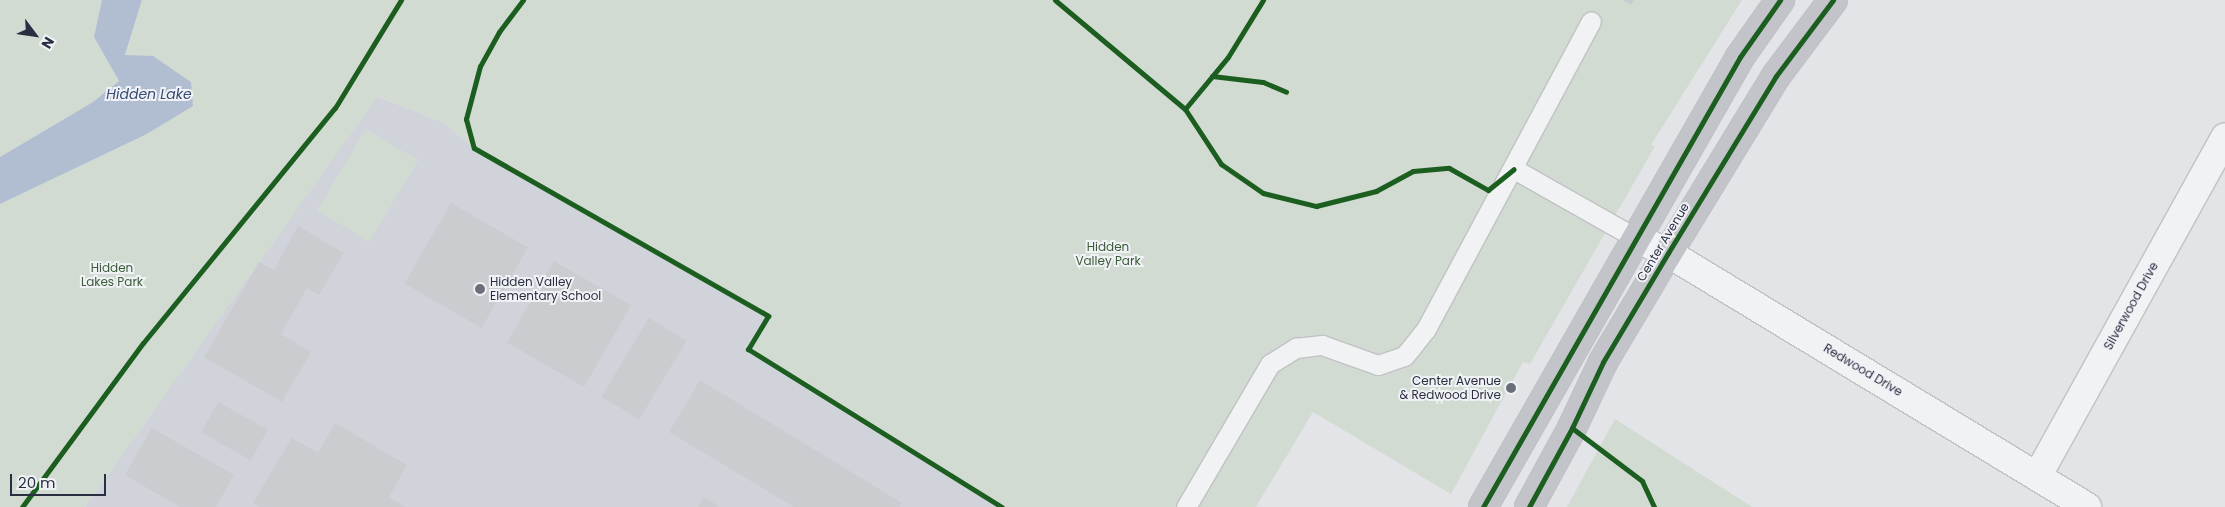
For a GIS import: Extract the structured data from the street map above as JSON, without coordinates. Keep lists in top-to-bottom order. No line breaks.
{"streets":{"street":["Center Avenue","Silverwood Drive","Redwood Drive"]},"crossings":[["Center Avenue","Redwood Drive"],["Silverwood Drive","Redwood Drive"]],"water":["Hidden Lake"],"parks":["Hidden Valley Park","Hidden Lakes Park"],"places":["Hidden Valley Elementary School","Center Avenue & Redwood Drive"],"scale_bar":"20 m","north":"bottom right"}
